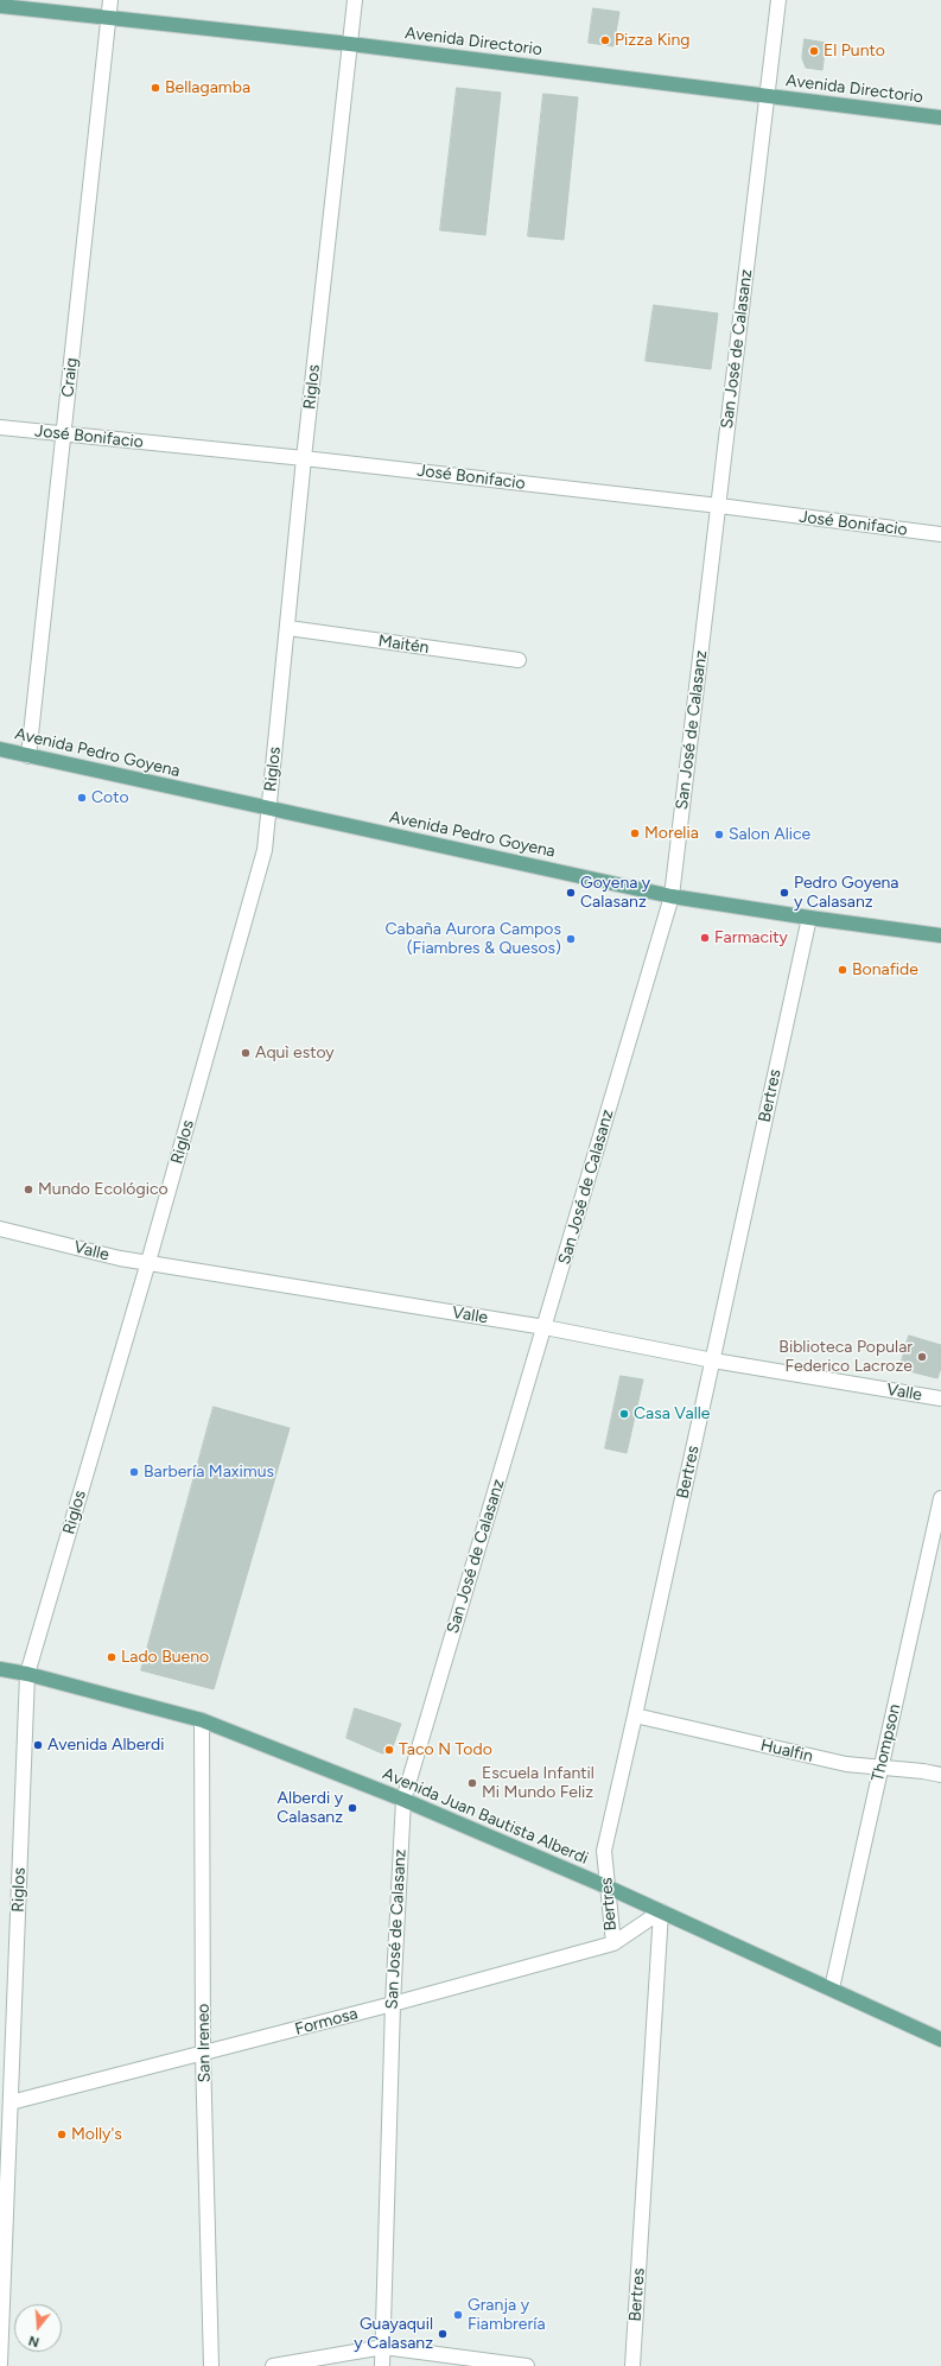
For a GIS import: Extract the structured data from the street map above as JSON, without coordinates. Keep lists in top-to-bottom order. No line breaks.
{"streets":{"main road":["Avenida Directorio","Avenida Pedro Goyena","Avenida Juan Bautista Alberdi"],"street":["San José de Calasanz","Craig","Riglos","José Bonifacio","Maitén","Bertres","Valle","Thompson","Hualfin","Formosa","San Ireneo"]},"crossings":[["Avenida Directorio","San José de Calasanz"],["Avenida Directorio","Craig"],["Avenida Directorio","Riglos"],["San José de Calasanz","José Bonifacio"],["San José de Calasanz","Avenida Pedro Goyena"],["San José de Calasanz","Valle"],["San José de Calasanz","Avenida Juan Bautista Alberdi"],["San José de Calasanz","Formosa"],["Craig","José Bonifacio"],["Craig","Avenida Pedro Goyena"],["Riglos","José Bonifacio"],["Riglos","Maitén"],["Riglos","Avenida Pedro Goyena"],["Riglos","Valle"],["Riglos","Avenida Juan Bautista Alberdi"],["Riglos","Formosa"],["Avenida Pedro Goyena","Bertres"],["Bertres","Valle"],["Bertres","Hualfin"],["Bertres","Avenida Juan Bautista Alberdi"],["Bertres","Formosa"],["Thompson","Hualfin"],["Thompson","Avenida Juan Bautista Alberdi"],["Avenida Juan Bautista Alberdi","Formosa"],["Avenida Juan Bautista Alberdi","San Ireneo"],["Formosa","San Ireneo"]],"places":["Pizza King","El Punto","Bellagamba","Coto","Morelia","Salon Alice","Goyena y Calasanz","Pedro Goyena y Calasanz","Farmacity","Cabaña Aurora Campos (Fiambres & Quesos)","Bonafide","Aquì estoy","Mundo Ecológico","Biblioteca Popular Federico Lacroze","Casa Valle","Barbería Maximus","Lado Bueno","Avenida Alberdi","Taco N Todo","Escuela Infantil Mi Mundo Feliz","Alberdi y Calasanz","Molly's","Granja y Fiambrería","Guayaquil y Calasanz"],"north":"bottom"}
